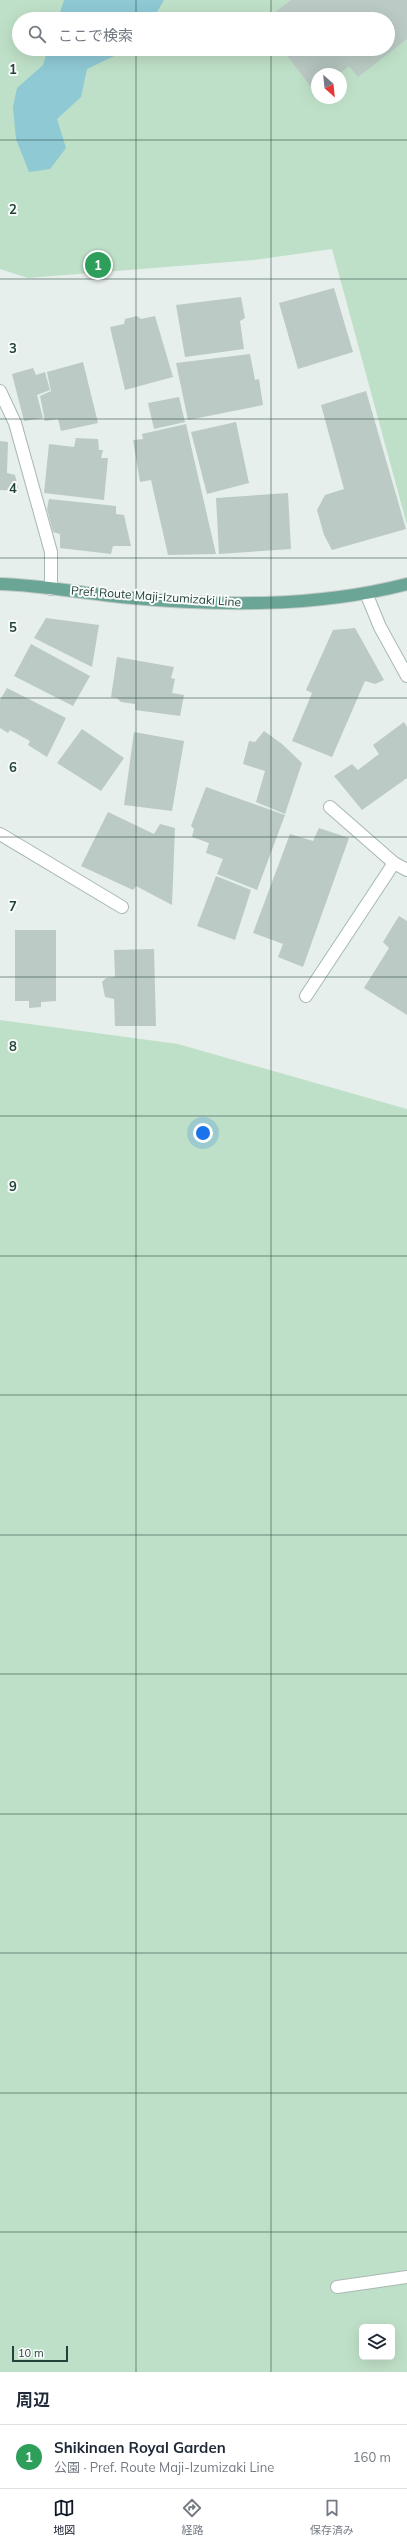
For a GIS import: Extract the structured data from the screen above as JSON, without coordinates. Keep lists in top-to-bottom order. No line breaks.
{"streets":{"main road":["Pref. Route Maji-Izumizaki Line"]},"scale_bar":"10 m","north":"bottom right","page":{"search":"ここで検索","pins":"1","scale":"10 m","heading":"周辺","list":[{"mark":"1","name":"Shikinaen Royal Garden","note":"公園 · Pref. Route Maji-Izumizaki Line","value":"160 m"}],"nav":["地図","経路","保存済み"]},"grid":{"rows":["1","2","3","4","5","6","7","8","9"]}}
